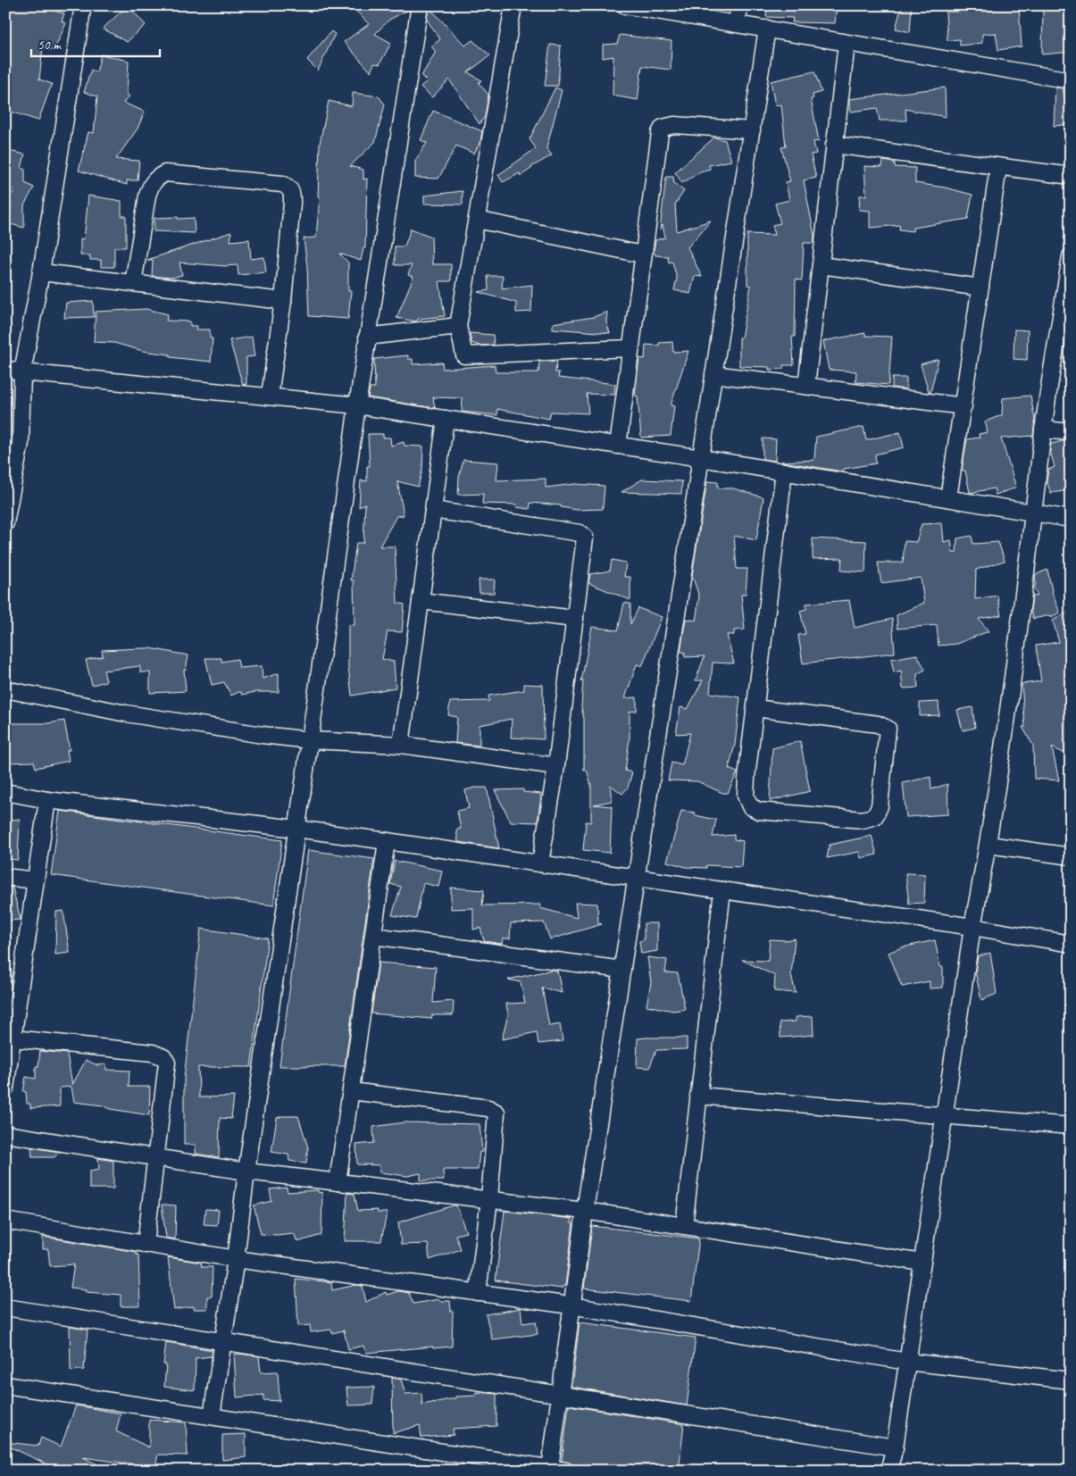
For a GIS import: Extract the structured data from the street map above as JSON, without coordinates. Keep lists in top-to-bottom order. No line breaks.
{"scale_bar":"50 m"}
